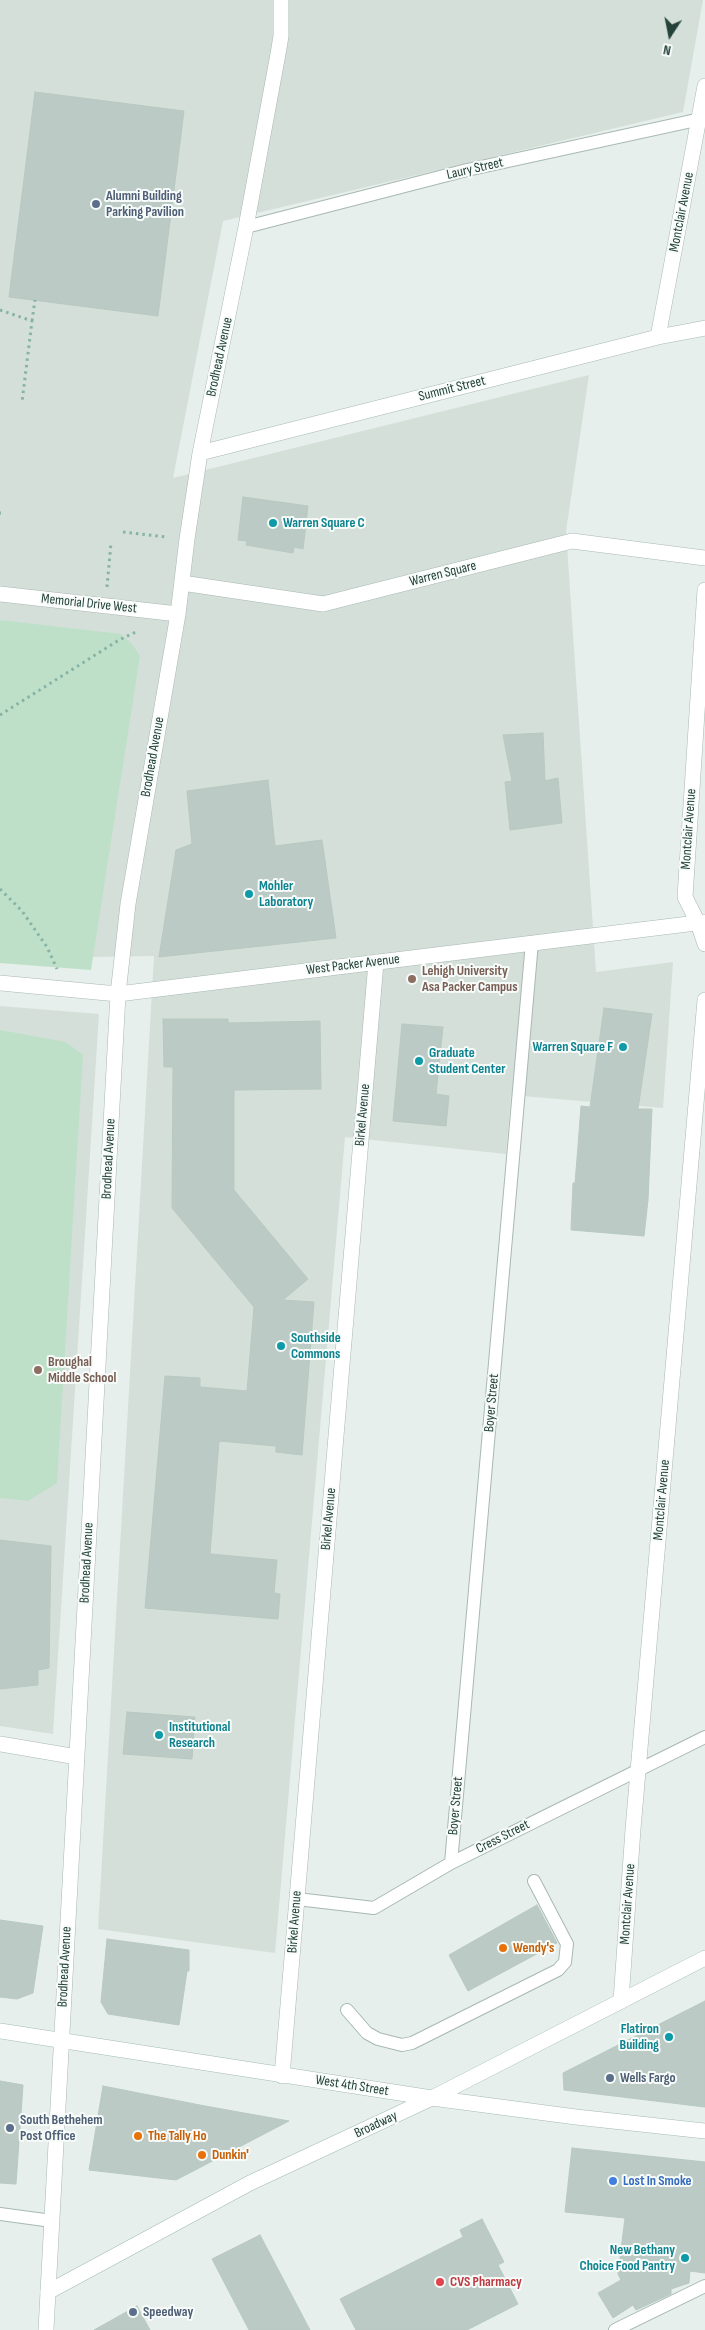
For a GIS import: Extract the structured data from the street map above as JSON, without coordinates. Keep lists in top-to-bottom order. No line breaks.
{"streets":{"street":["Montclair Avenue","Brodhead Avenue","Summit Street","Warren Square","Memorial Drive West","West Packer Avenue","Birkel Avenue","West 4th Street","Broadway"],"lane":["Laury Street","Boyer Street","Cress Street"]},"crossings":[["Laury Street","Montclair Avenue"],["Laury Street","Brodhead Avenue"],["Montclair Avenue","Summit Street"],["Montclair Avenue","West Packer Avenue"],["Montclair Avenue","Cress Street"],["Montclair Avenue","Broadway"],["Brodhead Avenue","Summit Street"],["Brodhead Avenue","Warren Square"],["Brodhead Avenue","Memorial Drive West"],["Brodhead Avenue","West Packer Avenue"],["Brodhead Avenue","West 4th Street"],["Brodhead Avenue","Broadway"],["West Packer Avenue","Birkel Avenue"],["West Packer Avenue","Boyer Street"],["Birkel Avenue","Cress Street"],["Birkel Avenue","West 4th Street"],["Boyer Street","Cress Street"],["West 4th Street","Broadway"]],"places":["Alumni Building Parking Pavilion","Warren Square C","Mohler Laboratory","Lehigh University Asa Packer Campus","Warren Square F","Graduate Student Center","Southside Commons","Broughal Middle School","Institutional Research","Wendy's","Flatiron Building","Wells Fargo","South Bethehem Post Office","The Tally Ho","Dunkin'","Lost In Smoke","New Bethany Choice Food Pantry","CVS Pharmacy","Speedway"],"north":"bottom"}
